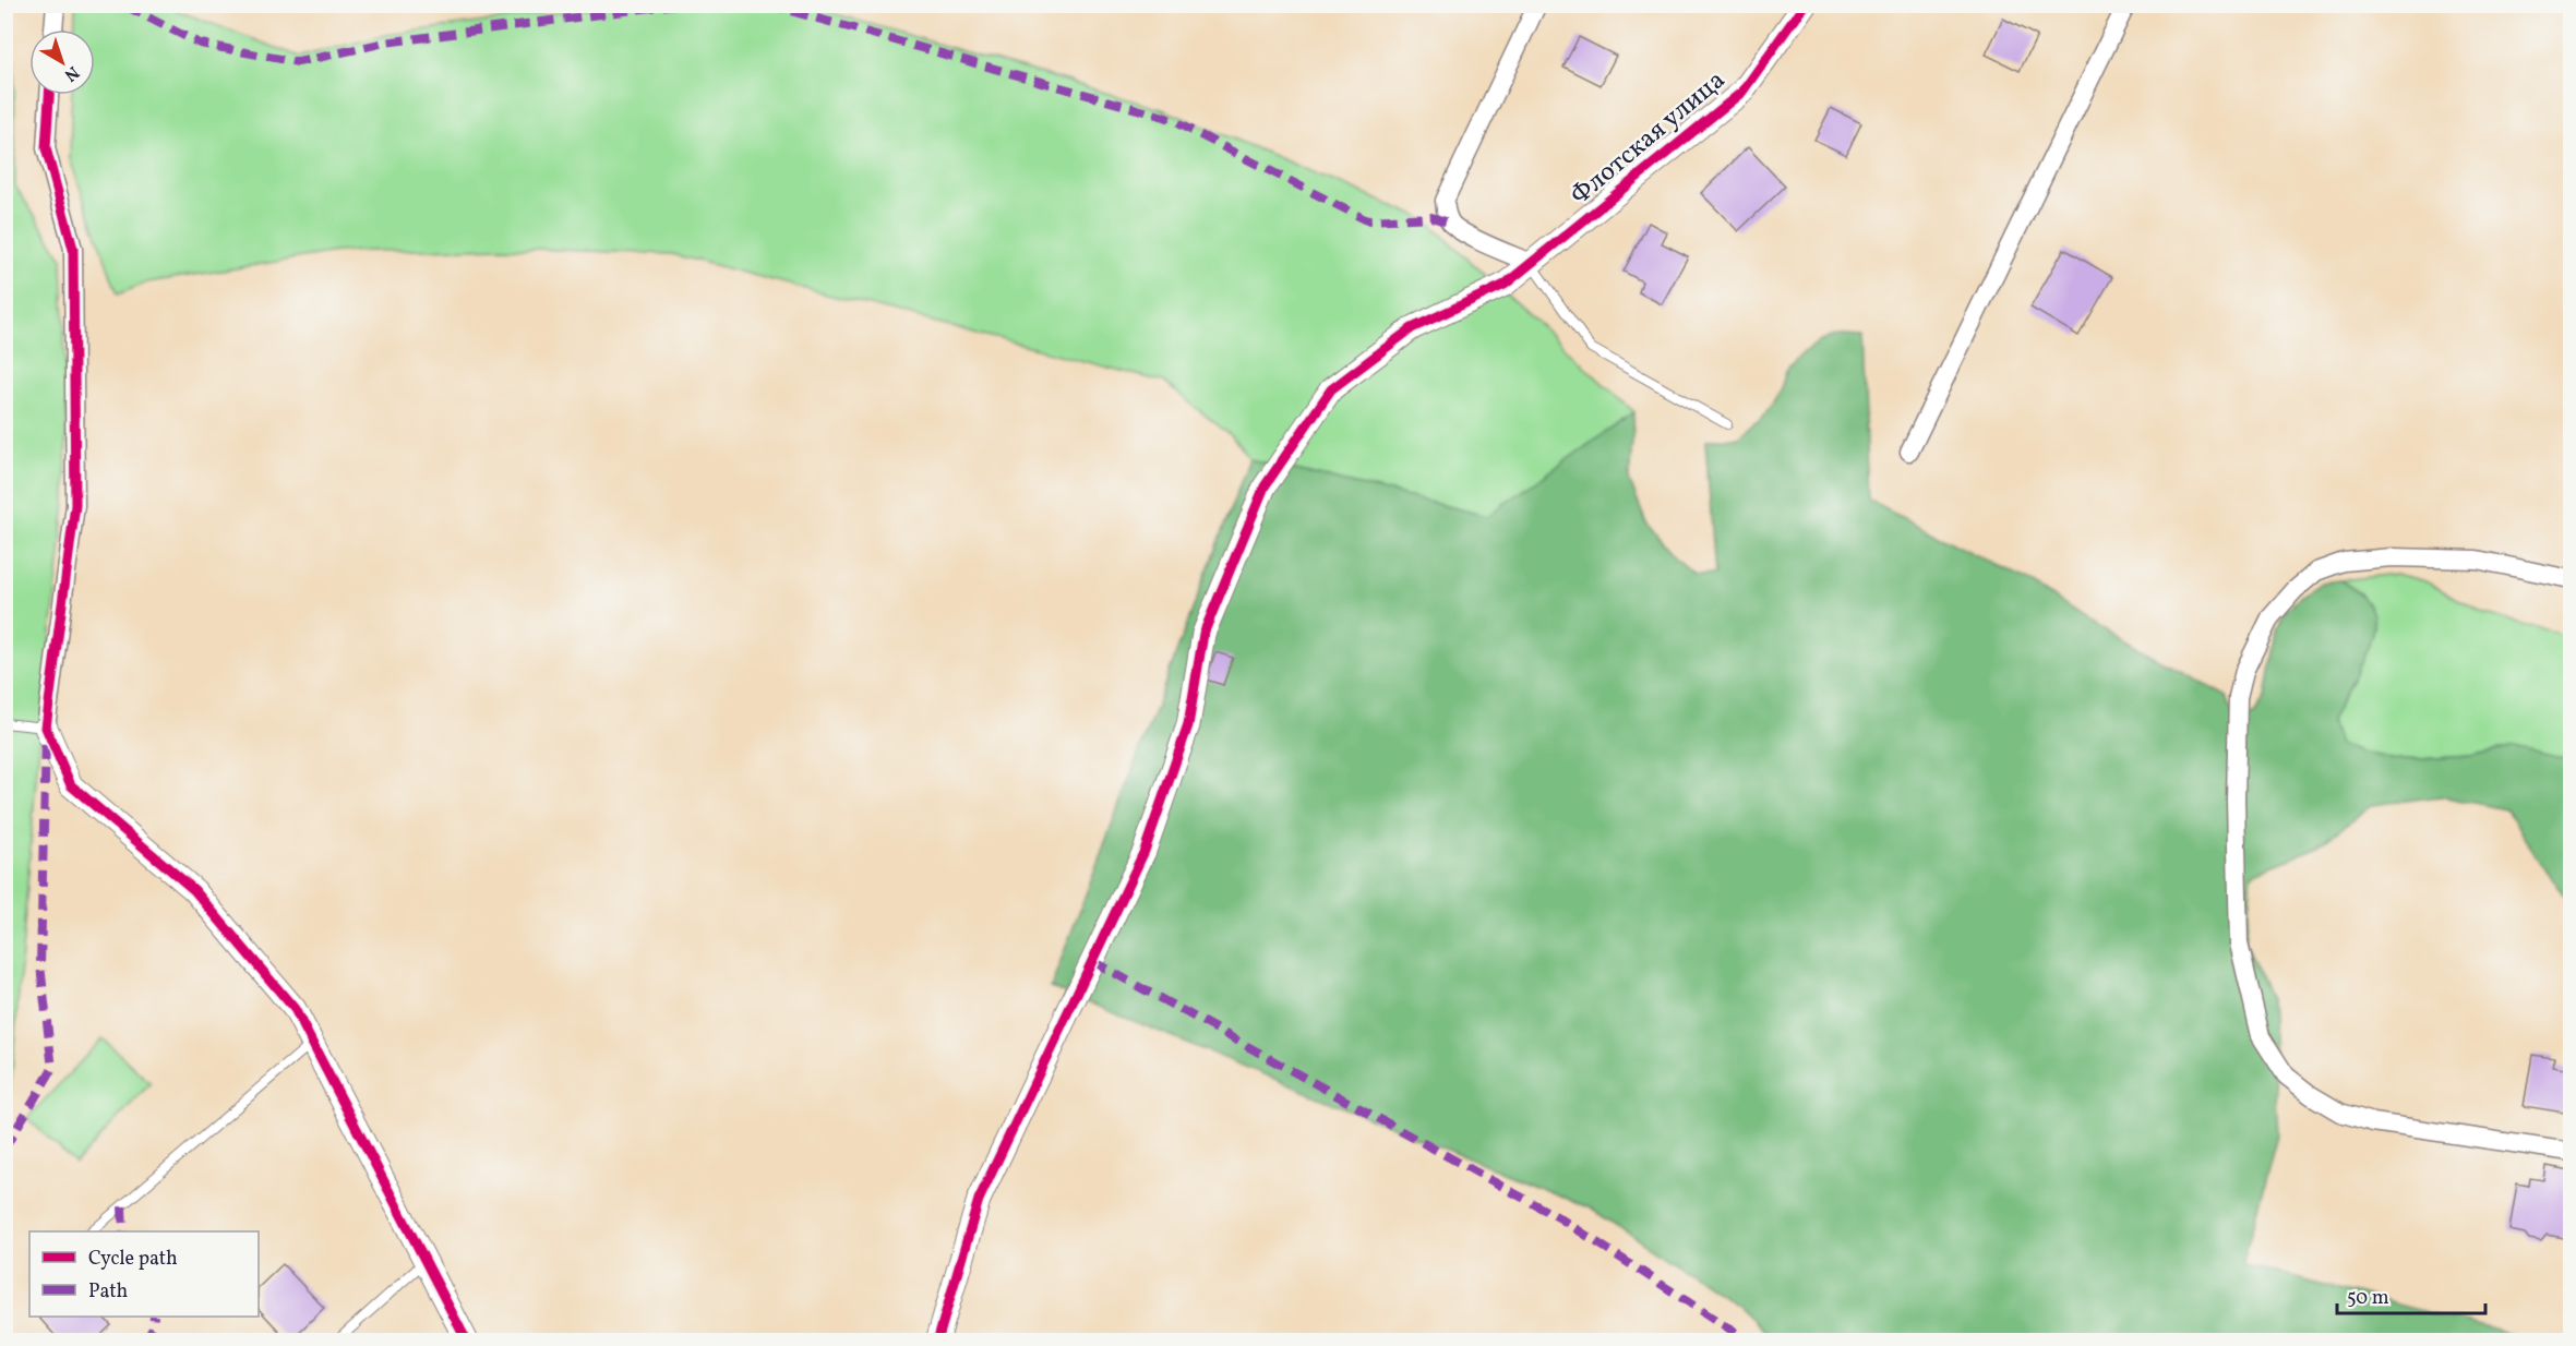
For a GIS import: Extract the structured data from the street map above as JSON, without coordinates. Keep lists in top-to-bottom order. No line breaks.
{"streets":{"street":["Флотская улица"]},"legend":["Cycle path","Path"],"scale_bar":"50 m","north":"bottom right"}
